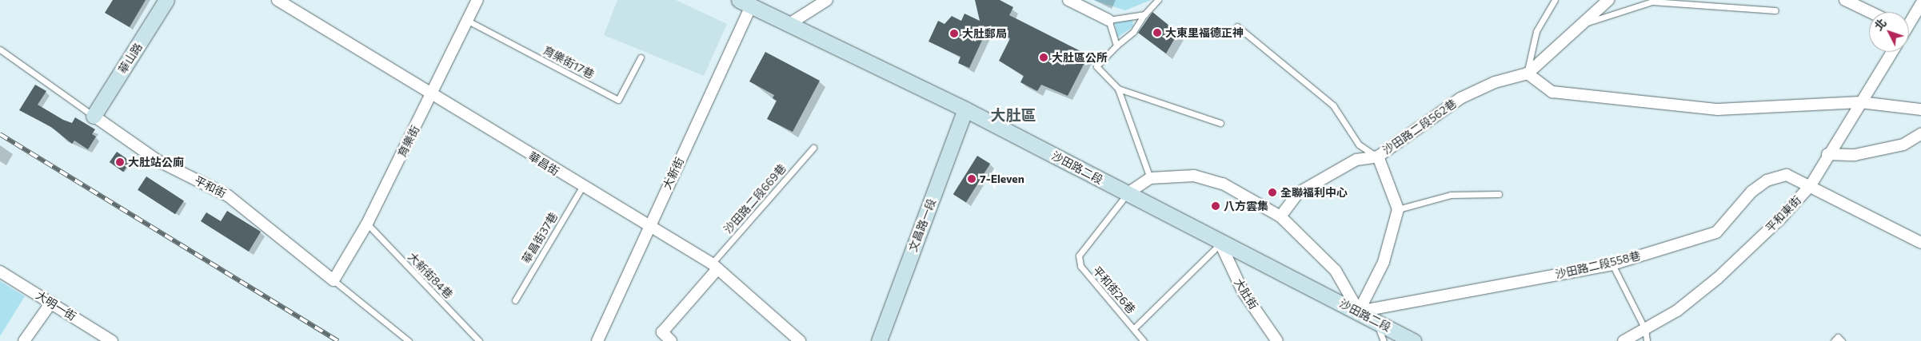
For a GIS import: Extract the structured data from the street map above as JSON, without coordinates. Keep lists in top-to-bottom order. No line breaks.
{"streets":{"street":["華山路","沙田路二段562巷","育樂街","華昌街","沙田路二段","大新街","平和街","平和東街","文昌路一段","沙田路二段558巷","大肚街","大明一街"],"lane":["育樂街17巷","沙田路二段669巷","華昌街37巷","大新街84巷","平和街26巷"]},"crossings":[["華山路","平和街"],["育樂街17巷","育樂街"],["育樂街","華昌街"],["育樂街","平和街"],["育樂街","大新街84巷"],["華昌街","大新街"],["華昌街","沙田路二段669巷"],["華昌街","華昌街37巷"],["沙田路二段","大新街"],["沙田路二段","文昌路一段"],["沙田路二段","沙田路二段558巷"],["沙田路二段","平和街26巷"],["沙田路二段","大肚街"],["平和東街","沙田路二段558巷"]],"districts":["大肚區"],"places":["大東里福德正神","大肚郵局","大肚區公所","大肚站公廁","7-Eleven","全聯福利中心","八方雲集"],"north":"top left"}
